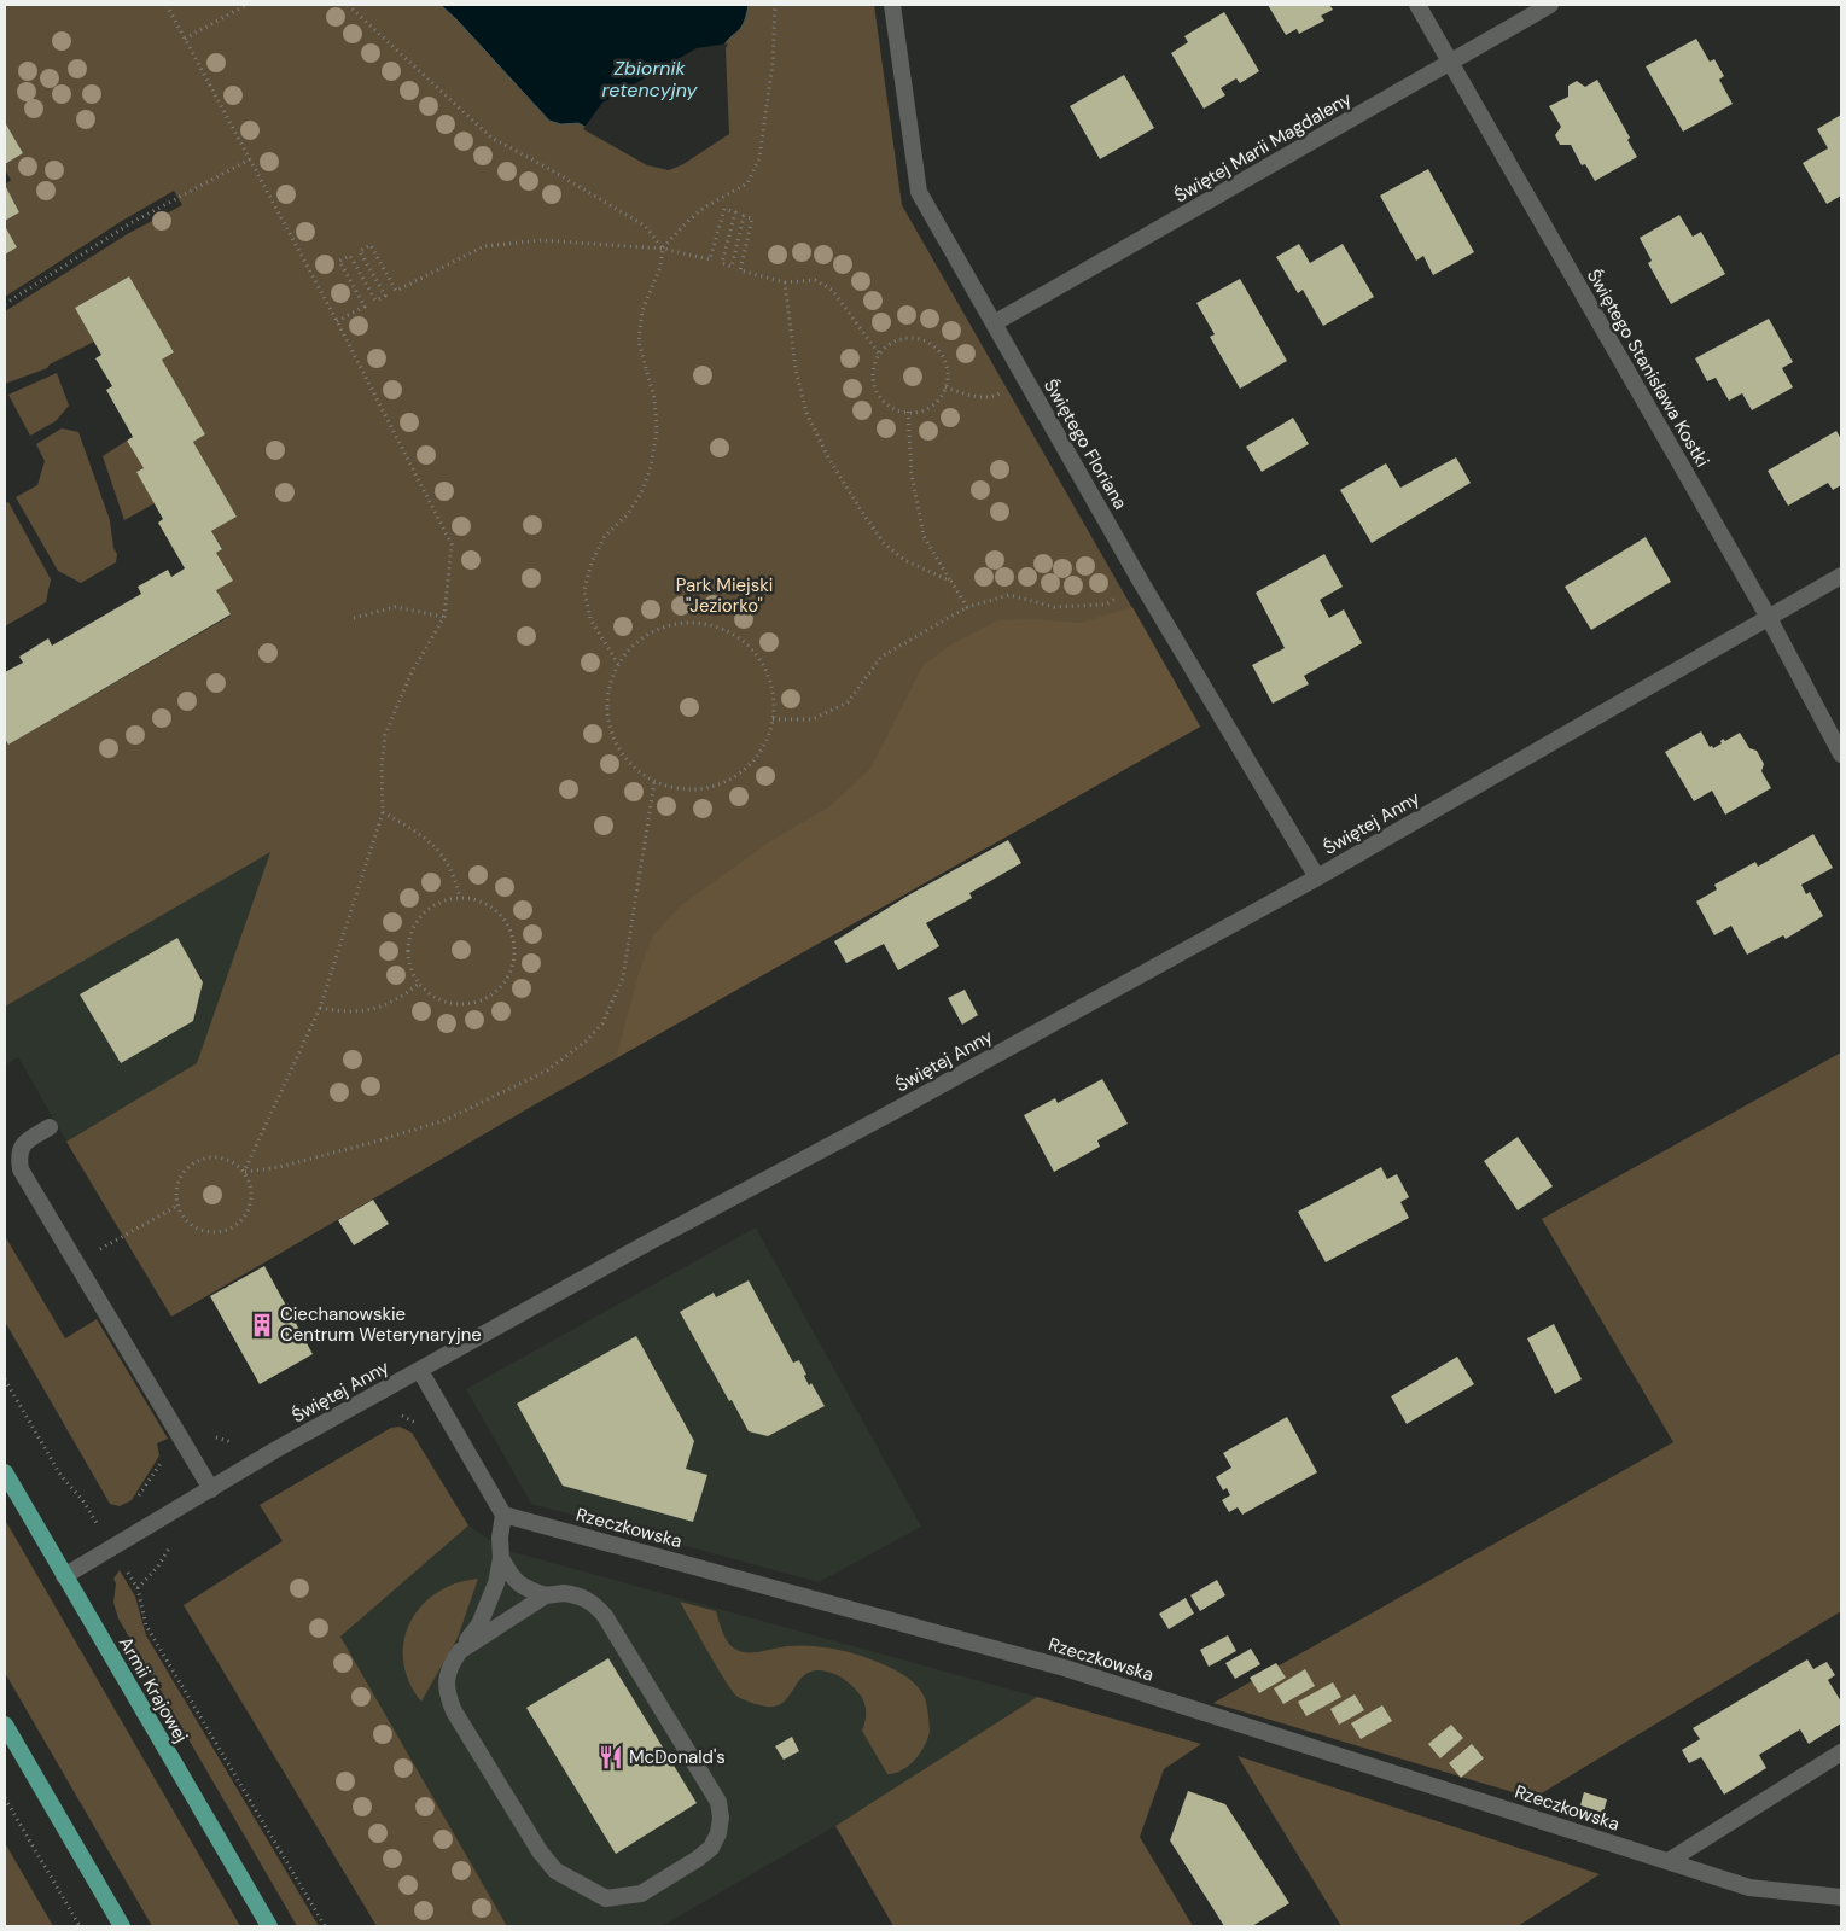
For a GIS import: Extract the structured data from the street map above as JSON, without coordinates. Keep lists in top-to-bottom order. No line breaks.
{"streets":{"main road":["Armii Krajowej"],"street":["Świętej Marii Magdaleny","Świętego Stanisława Kostki","Świętego Floriana","Świętej Anny","Rzeczkowska"]},"crossings":[["Świętej Marii Magdaleny","Świętego Stanisława Kostki"],["Świętej Marii Magdaleny","Świętego Floriana"],["Świętego Stanisława Kostki","Świętej Anny"],["Świętego Floriana","Świętej Anny"],["Świętej Anny","Armii Krajowej"]],"water":["Zbiornik retencyjny"],"parks":["Park Miejski \"Jeziorko\""],"places":{"building":["Ciechanowskie Centrum Weterynaryjne"],"restaurant":["McDonald's"]}}
